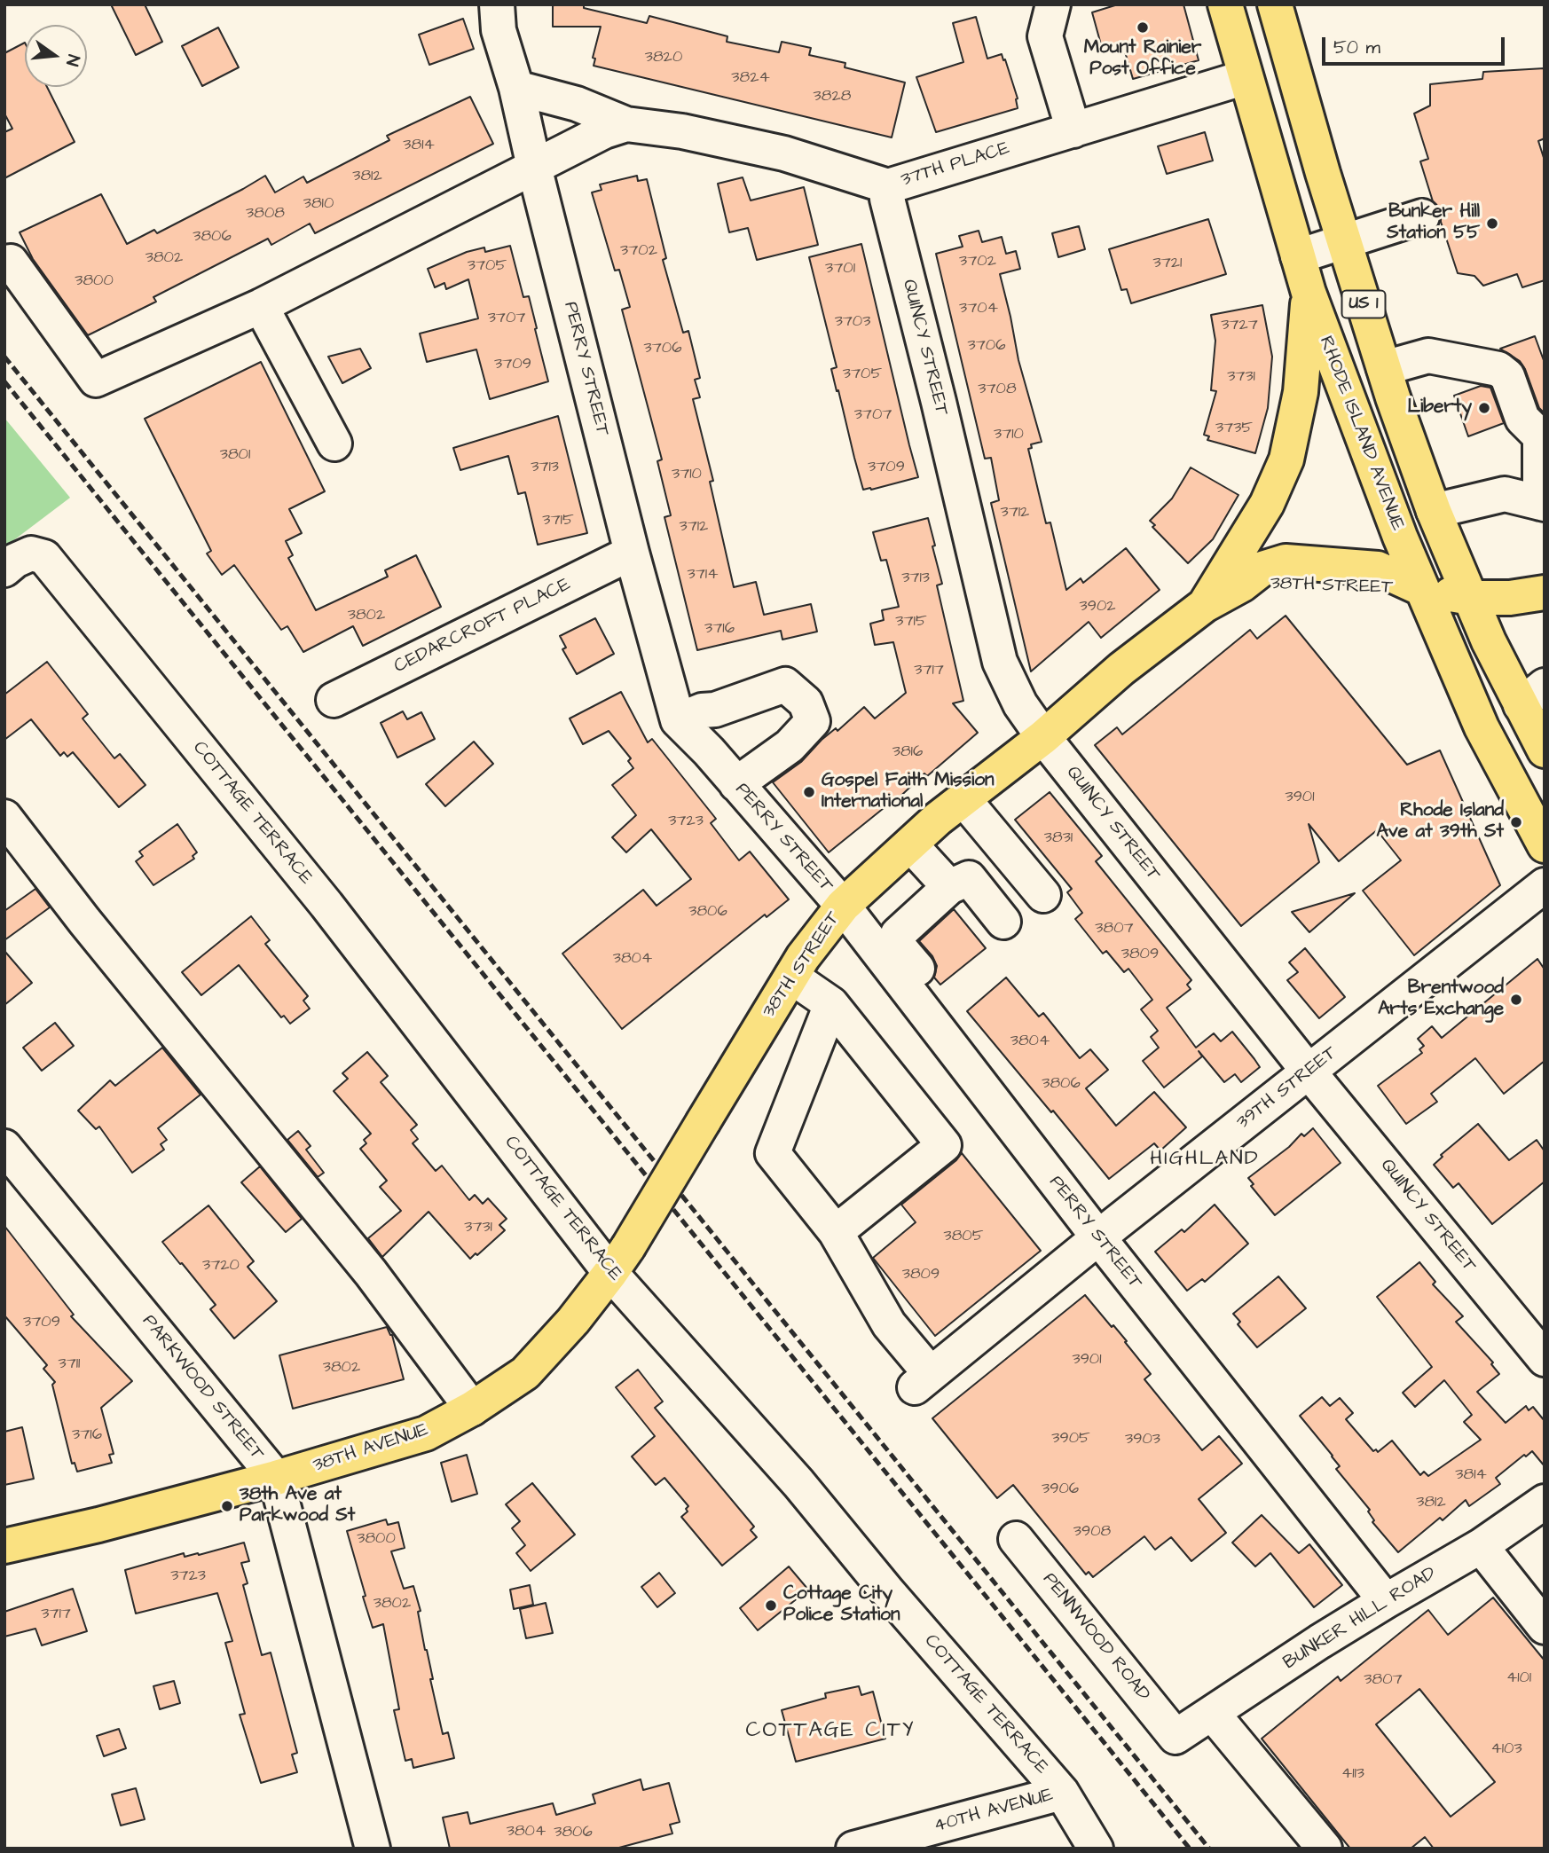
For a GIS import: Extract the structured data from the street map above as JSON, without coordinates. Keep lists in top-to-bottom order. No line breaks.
{"streets":{"main road":["US 1","RHODE ISLAND AVENUE","38TH STREET","38TH AVENUE"],"street":["37TH PLACE","QUINCY STREET","PERRY STREET","CEDARCROFT PLACE","COTTAGE TERRACE","39TH STREET","PARKWOOD STREET","BUNKER HILL ROAD","PENNWOOD ROAD","40TH AVENUE"]},"crossings":[["37TH PLACE","QUINCY STREET"],["37TH PLACE","PERRY STREET"],["37TH PLACE","RHODE ISLAND AVENUE"],["US 1","38TH STREET"],["QUINCY STREET","38TH STREET"],["QUINCY STREET","39TH STREET"],["PERRY STREET","38TH STREET"],["PERRY STREET","CEDARCROFT PLACE"],["PERRY STREET","39TH STREET"],["PERRY STREET","BUNKER HILL ROAD"],["RHODE ISLAND AVENUE","38TH STREET"],["38TH STREET","COTTAGE TERRACE"],["38TH STREET","38TH AVENUE"],["COTTAGE TERRACE","38TH AVENUE"],["COTTAGE TERRACE","40TH AVENUE"],["PARKWOOD STREET","38TH AVENUE"],["BUNKER HILL ROAD","PENNWOOD ROAD"]],"districts":["HIGHLAND","COTTAGE CITY"],"places":["Mount Rainier Post Office","Bunker Hill Station 55","Liberty","Gospel Faith Mission International","Rhode Island Ave at 39th St","Brentwood Arts Exchange","38th Ave at Parkwood St","Cottage City Police Station"],"house_numbers":["3820","3824","3828","3814","3812","3810","3808","3806","3702","3802","3702","3721","3705","3701","3800","3704","3707","3703","3727","3706","3706","3709","3705","3731","3708","3707","3735","3710","3801","3713","3709","3710","3712","3715","3712","3714","3713","3902","3802","3715","3716","3717","3816","3901","3723","3831","3806","3807","3809","3804","3804","3806","3731","3805","3720","3809","3709","3901","3711","3802","3716","3905","3903","3814","3906","3812","3908","3800","3723","3802","3717","4101","3807","4103","4113","3804","3806"],"scale_bar":"50 m","north":"right"}
